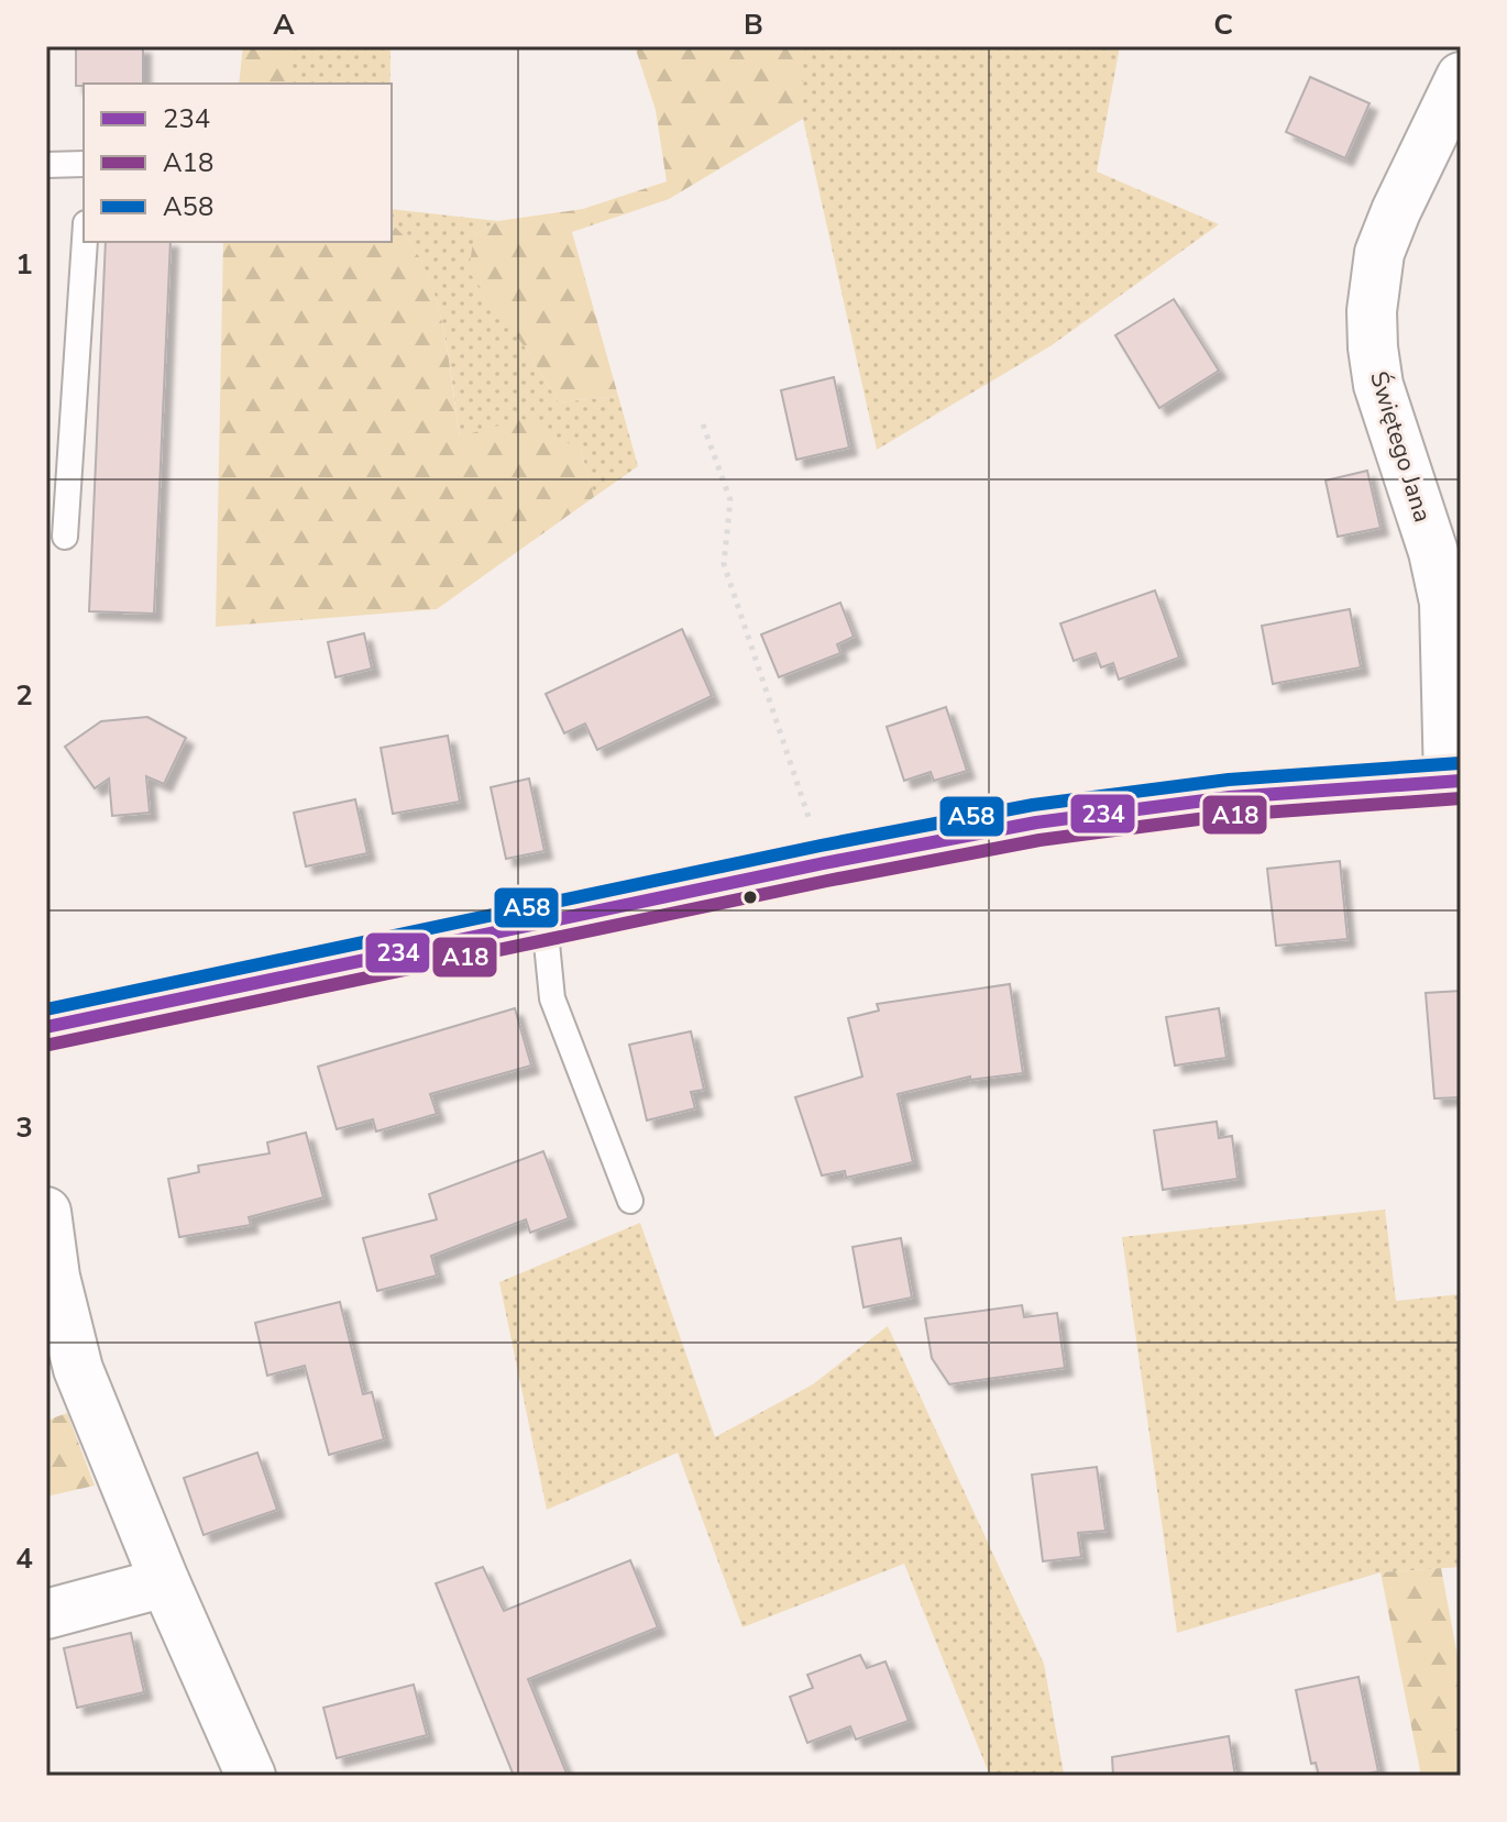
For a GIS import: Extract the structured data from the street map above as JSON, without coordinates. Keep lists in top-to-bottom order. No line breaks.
{"streets":{"street":["Świętego Jana"]},"lines":["transit line A58","transit line 234","transit line A18"],"legend":["234","A18","A58"],"grid":{"columns":["A","B","C"],"rows":["1","2","3","4"]}}
